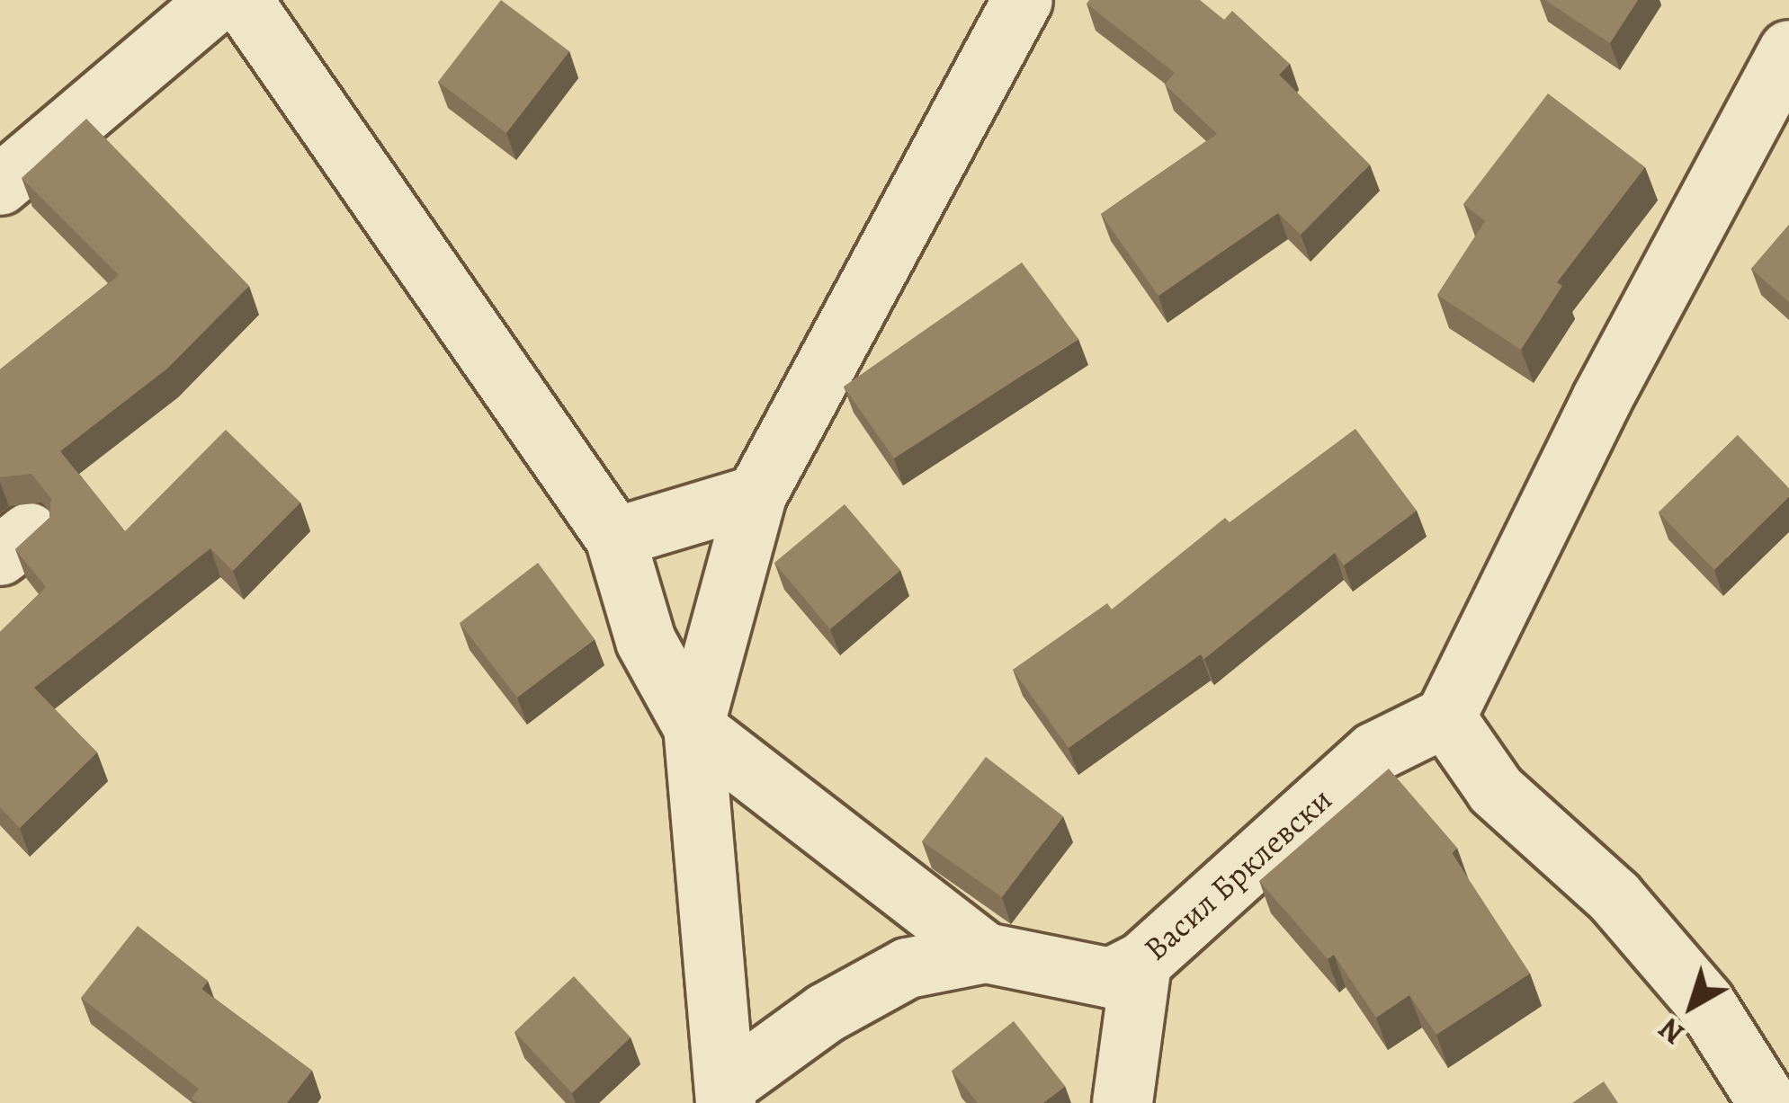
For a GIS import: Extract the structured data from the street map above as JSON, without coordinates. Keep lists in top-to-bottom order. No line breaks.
{"streets":{"street":["Васил Брклевски"]},"north":"bottom left"}
